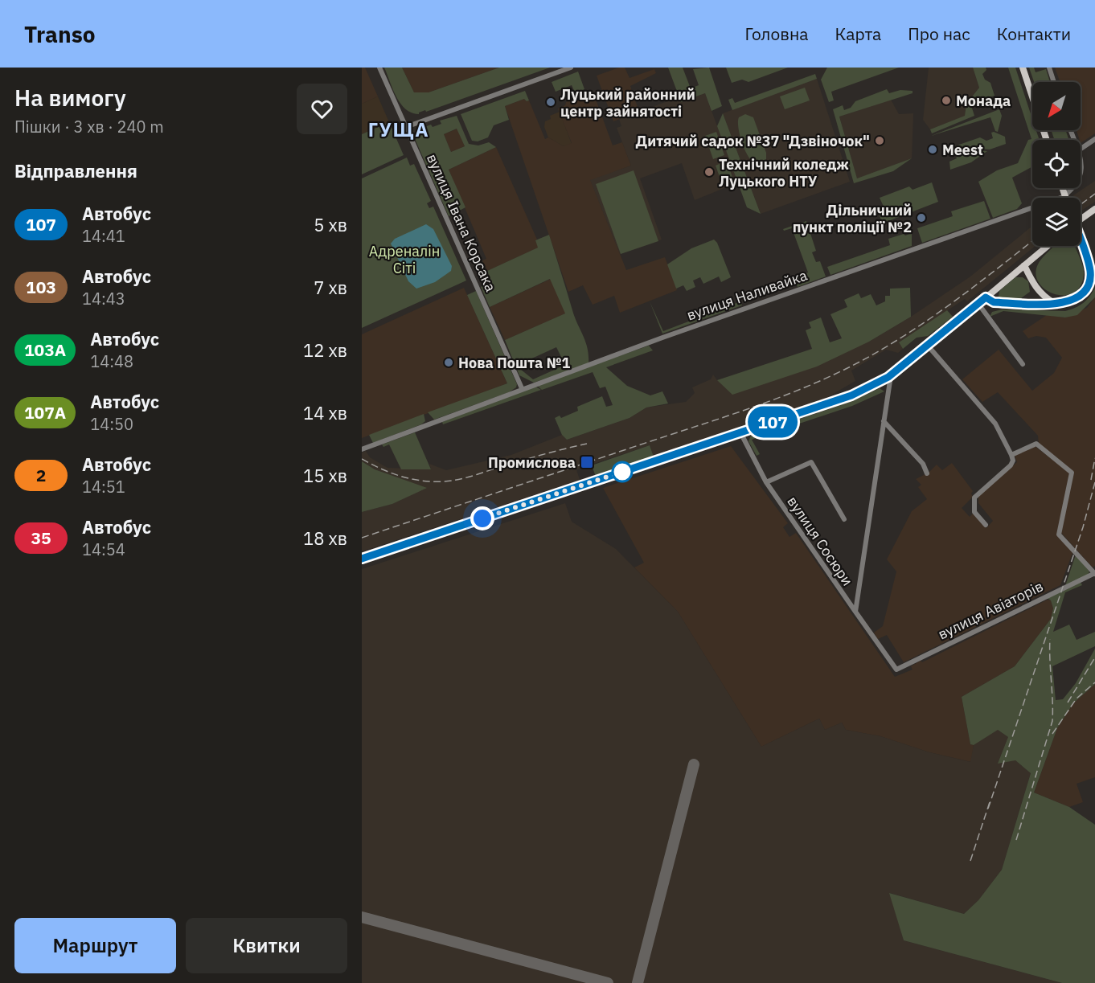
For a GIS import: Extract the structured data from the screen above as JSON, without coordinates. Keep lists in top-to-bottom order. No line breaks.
{"streets":{"street":["вулиця Івана Корсака","вулиця Наливайка","вулиця Сосюри","вулиця Авіаторів"]},"crossings":[["вулиця Івана Корсака","вулиця Наливайка"],["вулиця Сосюри","вулиця Авіаторів"]],"districts":["ГУЩА"],"parks":["Адреналін Сіті"],"places":{"other":["Монада","Луцький районний центр зайнятості","Дитячий садок №37 \"Дзвіночок\"","Meest","Технічний коледж Луцького НТУ","Дільничний пункт поліції №2","Нова Пошта №1"],"transit":["Промислова"]},"lines":["bus line 107"],"north":"bottom left","page":{"header":"Transo","nav":["Головна","Карта","Про нас","Контакти"],"heading":[["На вимогу","Пішки · 3 хв · 240 m"],"Відправлення"],"on_map":"107","list":[{"mark":"107","name":"Автобус","note":"14:41","value":"5 хв"},{"mark":"103","name":"Автобус","note":"14:43","value":"7 хв"},{"mark":"103А","name":"Автобус","note":"14:48","value":"12 хв"},{"mark":"107А","name":"Автобус","note":"14:50","value":"14 хв"},{"mark":"2","name":"Автобус","note":"14:51","value":"15 хв"},{"mark":"35","name":"Автобус","note":"14:54","value":"18 хв"}],"buttons":["Маршрут","Квитки"]}}
